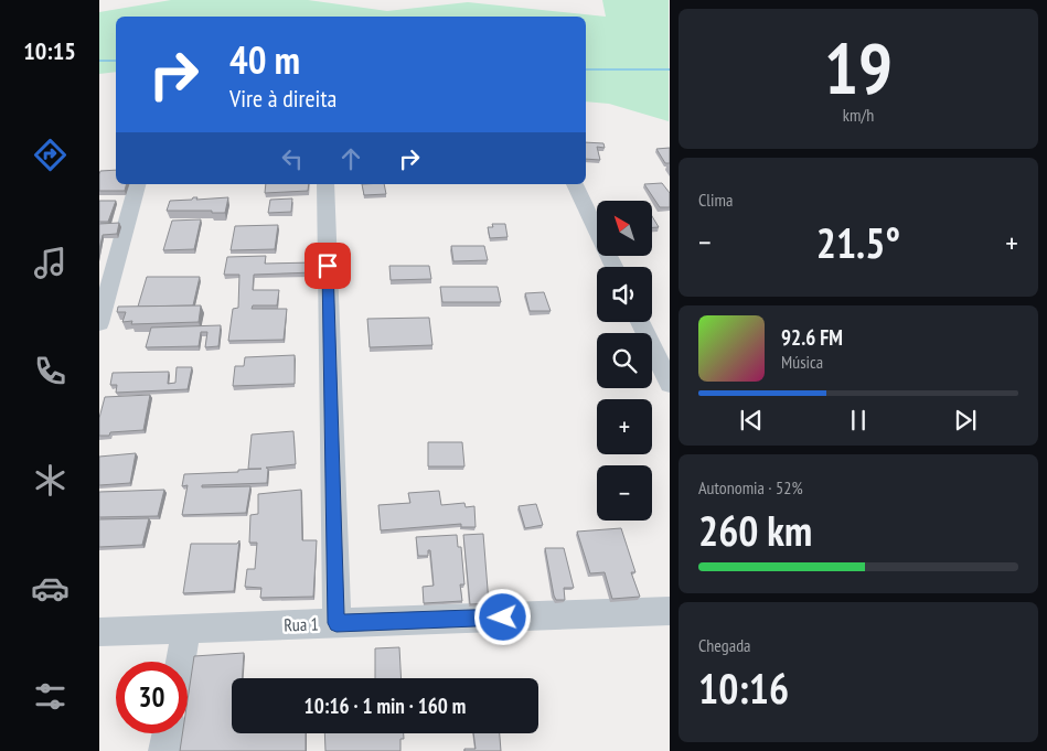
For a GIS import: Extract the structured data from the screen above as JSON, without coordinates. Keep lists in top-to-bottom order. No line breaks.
{"streets":{"street":["Rua 1"]},"north":"top left","page":{"tabs":"10:15","tile":[["19","km/h"],"Clima",["Autonomia · 52%","260 km"],["Chegada","10:16"]],"turn":["40 m","Vire à direita"],"map_buttons":["+","−"],"heat":["−","21.5°","+"],"song":["92.6 FM","Música"],"limit":"30","trip":"10:16 · 1 min · 160 m"}}
